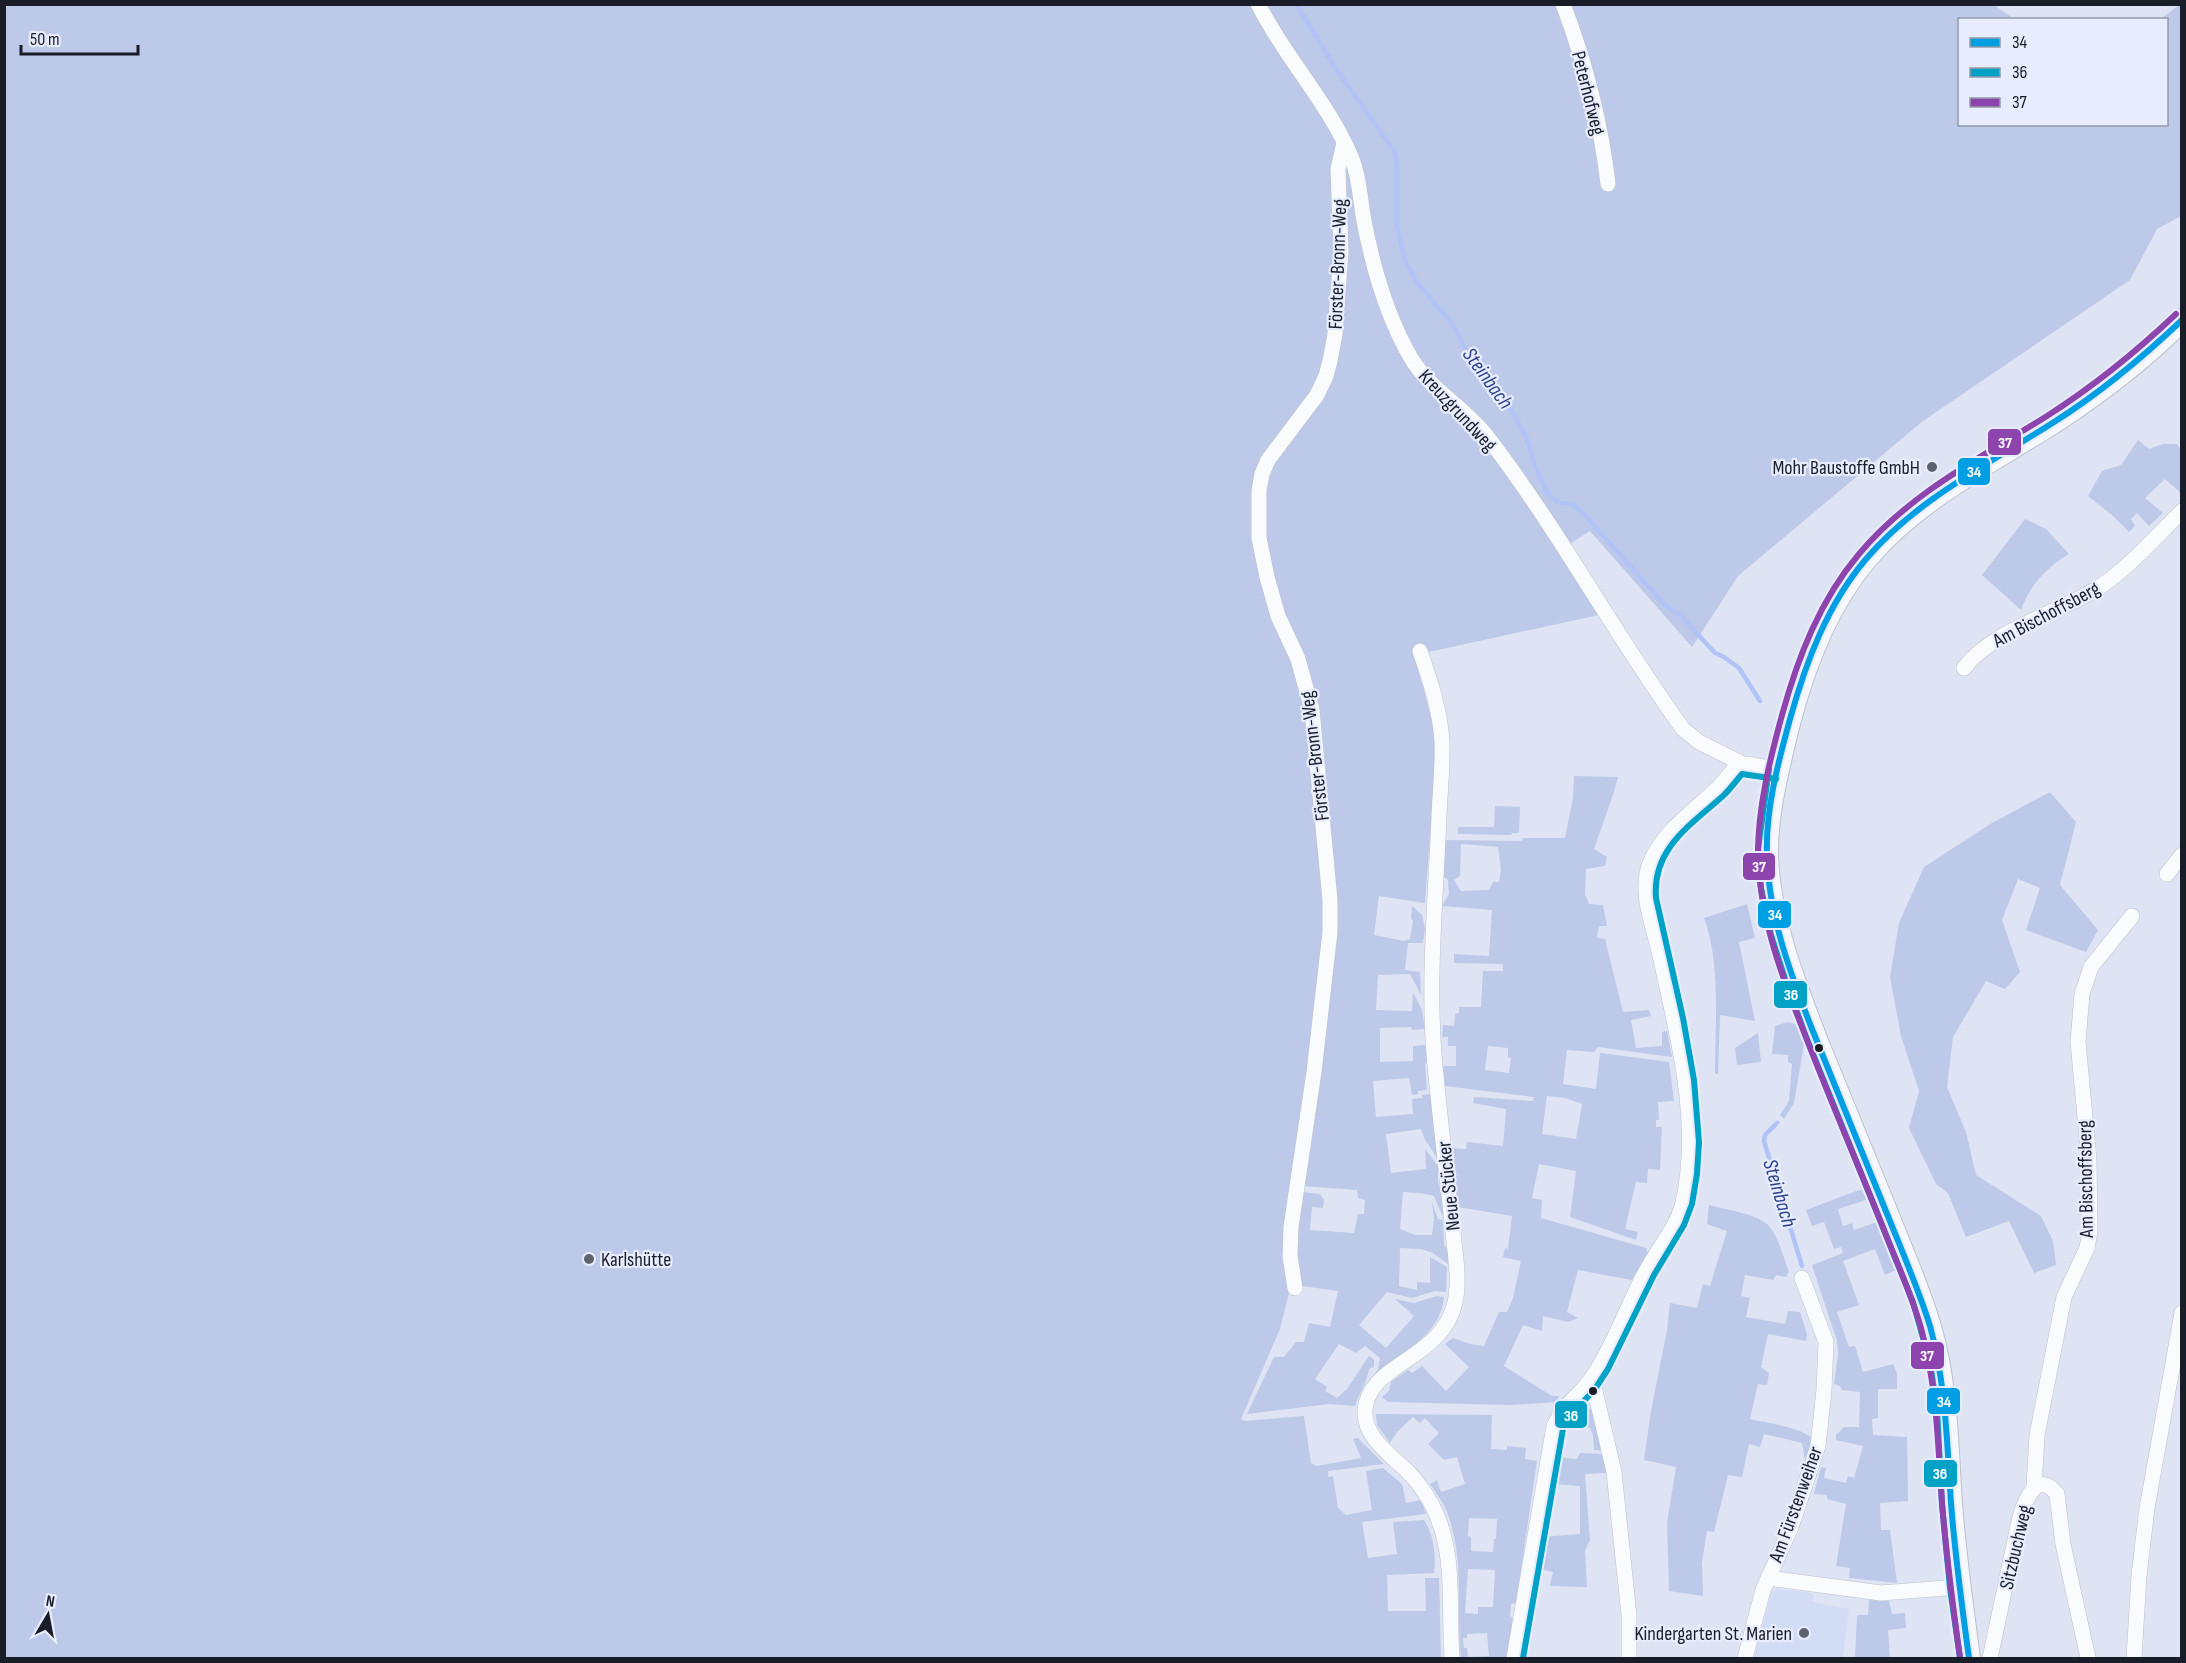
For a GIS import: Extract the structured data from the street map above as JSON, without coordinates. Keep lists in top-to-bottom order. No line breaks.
{"streets":{"street":["Peterhofweg","Förster-Bronn-Weg","Kreuzgrundweg","Am Bischoffsberg","Neue Stücker","Am Fürstenweiher","Sitzbuchweg"]},"crossings":[["Förster-Bronn-Weg","Kreuzgrundweg"],["Am Bischoffsberg","Sitzbuchweg"]],"water":["Steinbach"],"places":["Mohr Baustoffe GmbH","Karlshütte","Kindergarten St. Marien"],"lines":["transit line 37","transit line 34","transit line 36"],"legend":["34","36","37"],"scale_bar":"50 m","north":"top"}
